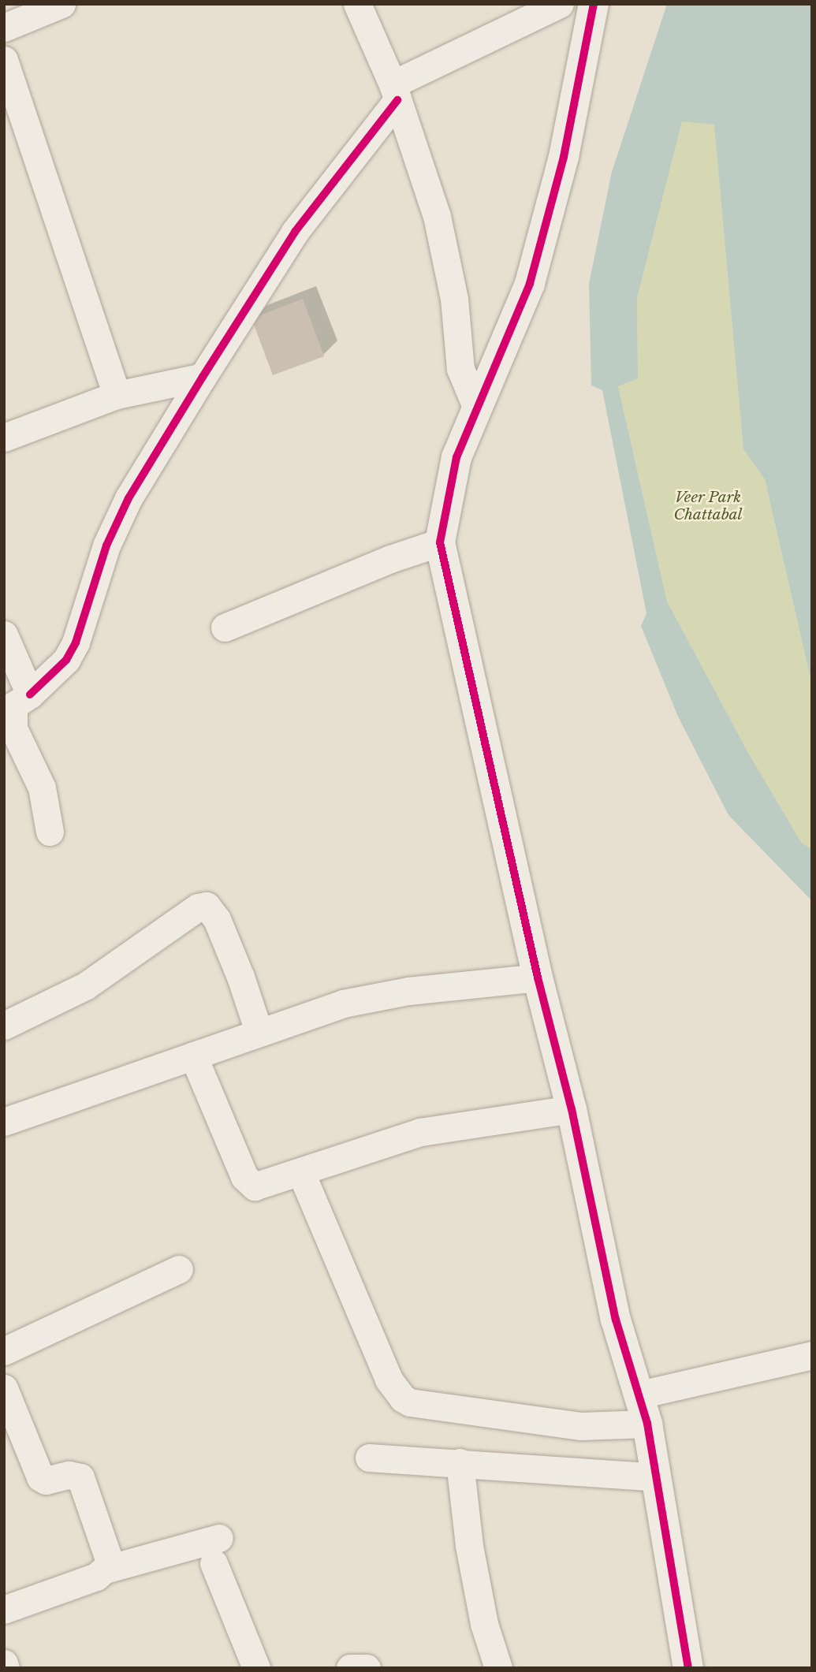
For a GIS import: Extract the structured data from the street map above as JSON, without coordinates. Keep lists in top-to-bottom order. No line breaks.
{"parks":["Veer Park Chattabal"]}
